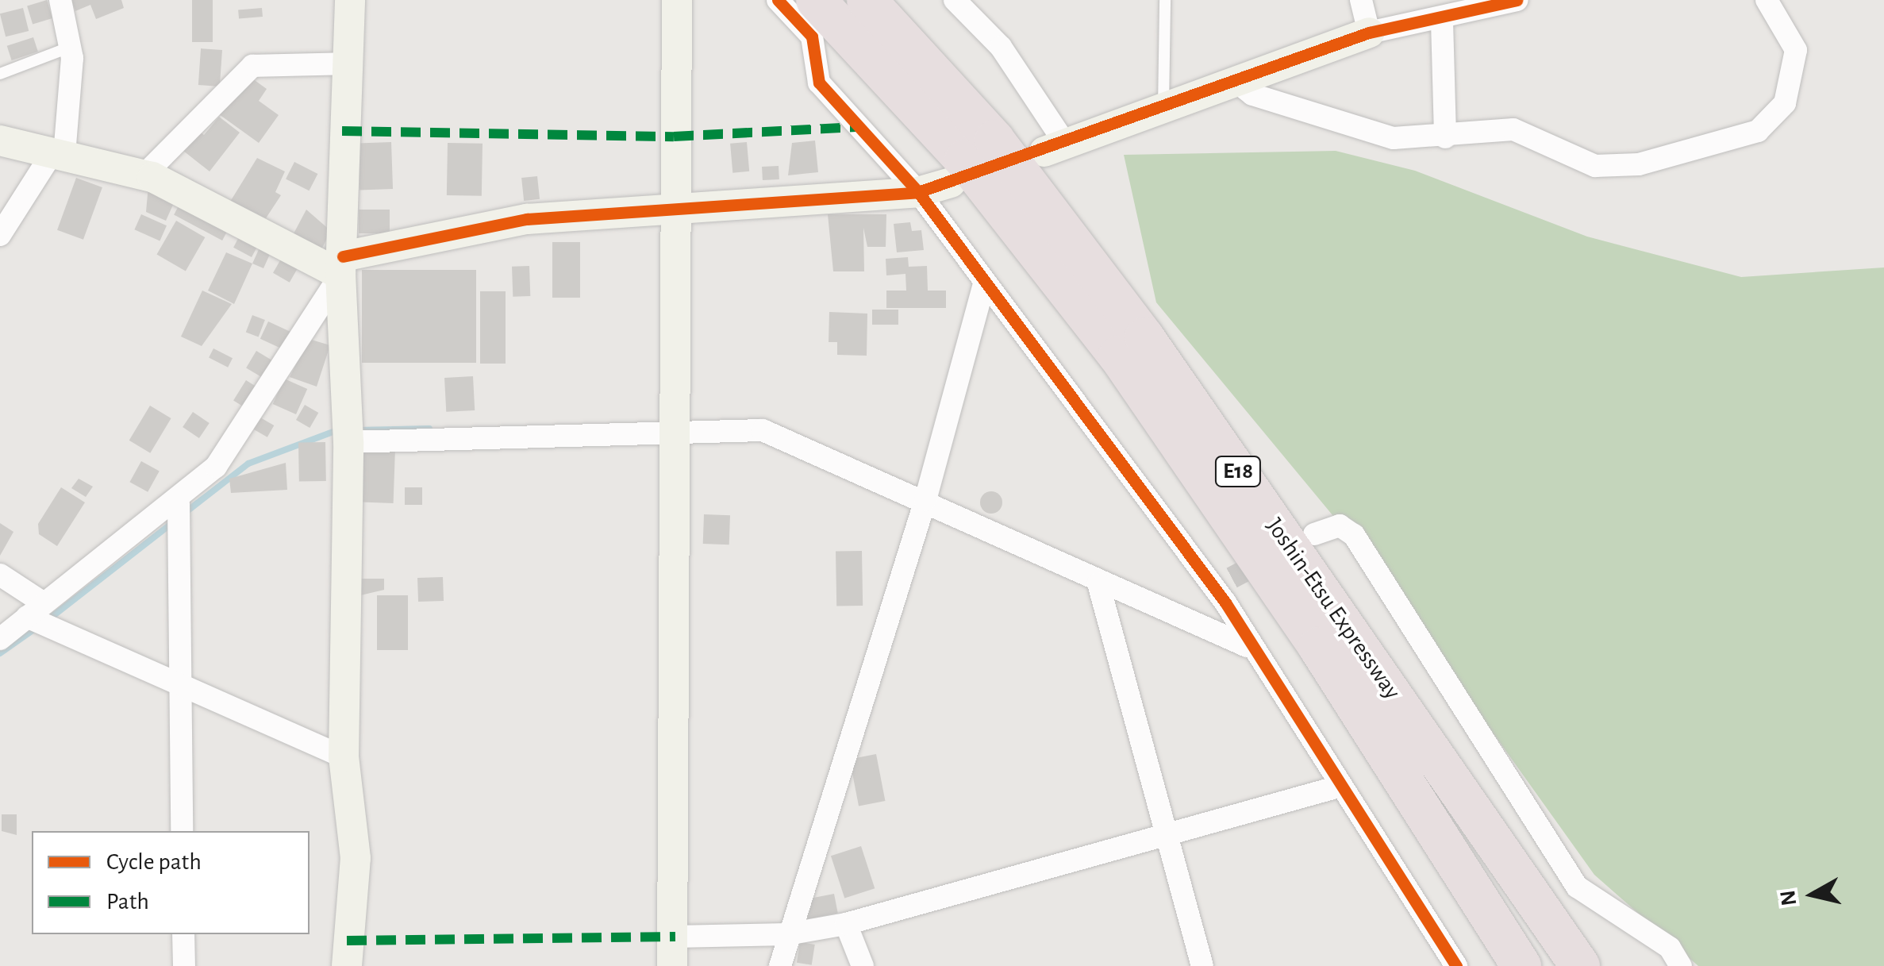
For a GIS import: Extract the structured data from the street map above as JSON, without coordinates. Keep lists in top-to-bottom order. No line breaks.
{"streets":{"highway":["E18","Joshin-Etsu Expressway"]},"legend":["Cycle path","Path"],"north":"left"}
